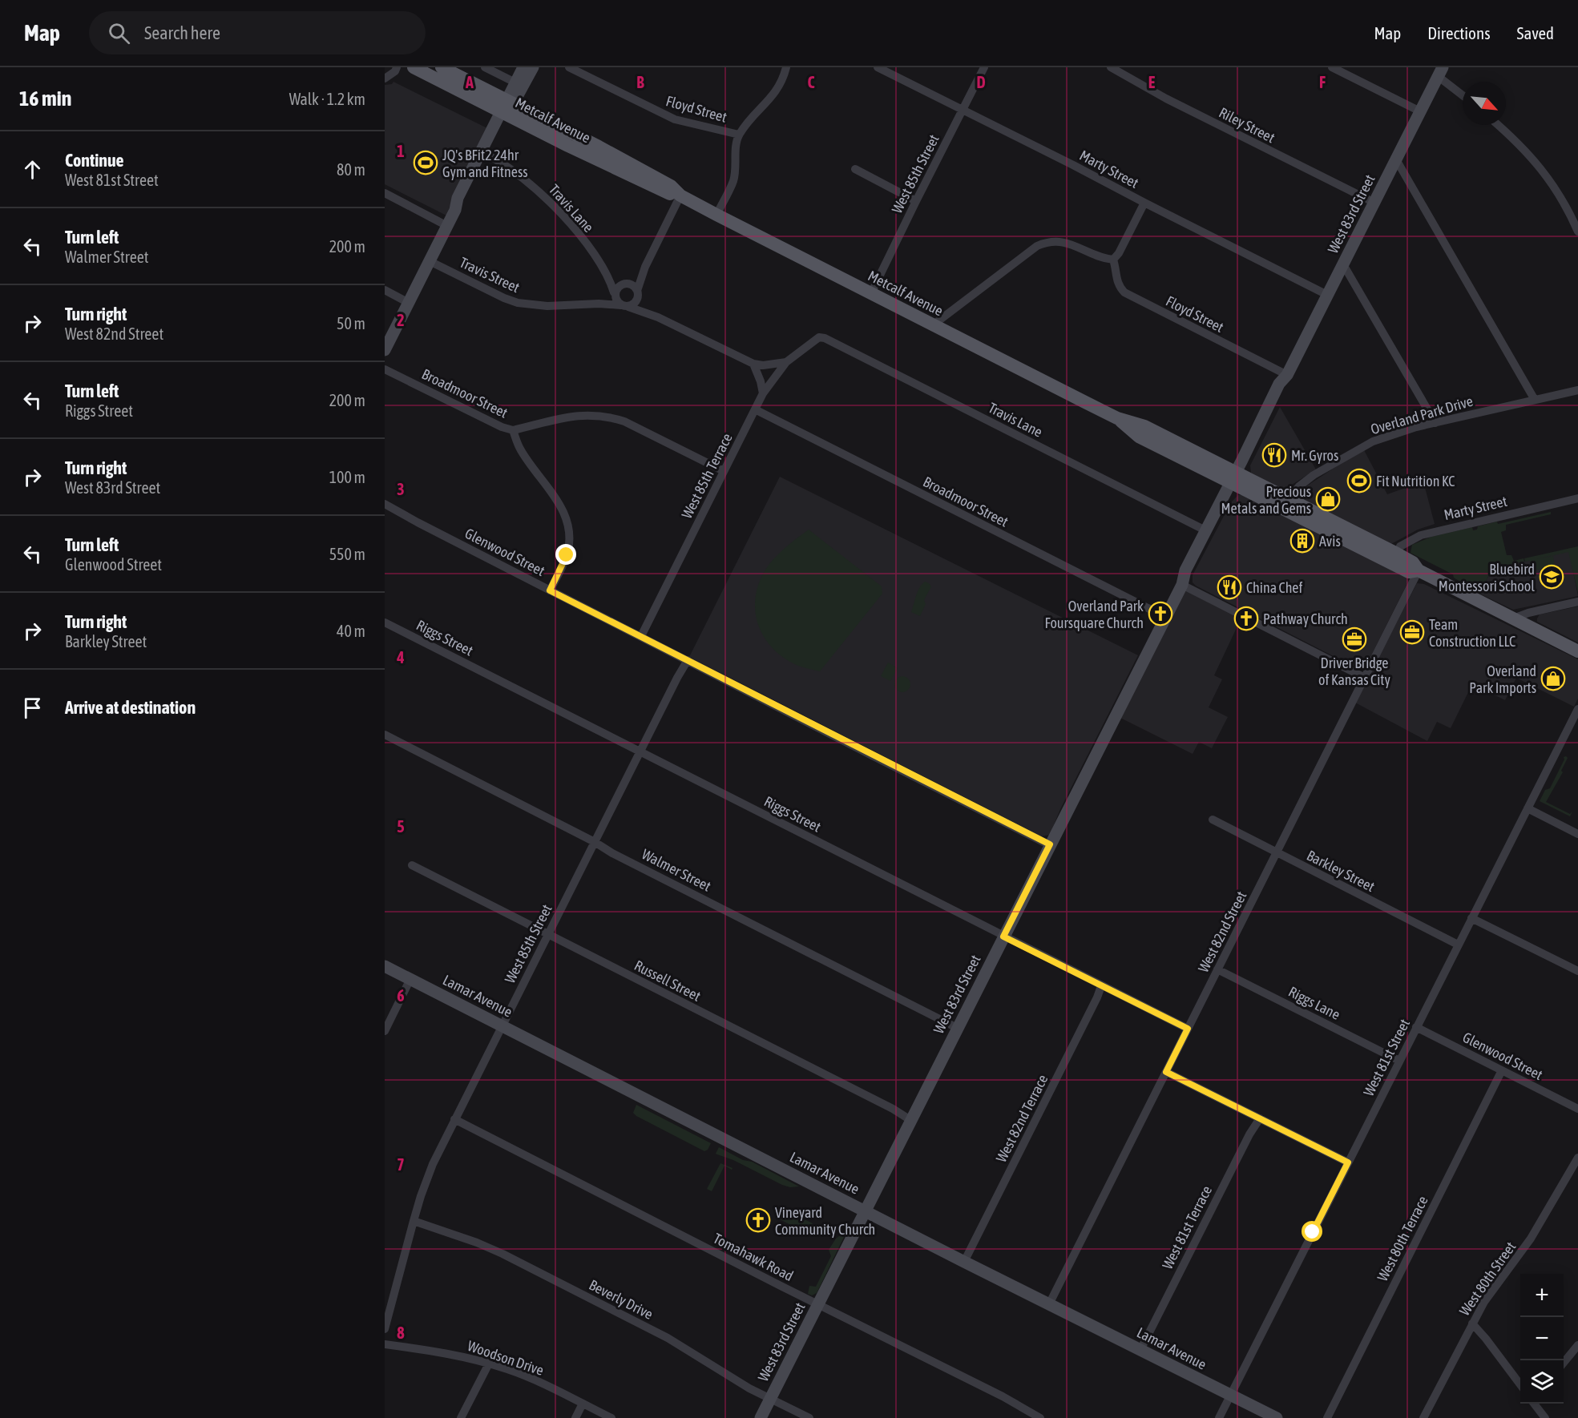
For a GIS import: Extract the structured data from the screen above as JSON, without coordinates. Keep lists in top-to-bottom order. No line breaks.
{"streets":{"main road":["Metcalf Avenue"],"street":["Floyd Street","Riley Street","Marty Street","West 85th Street","Travis Lane","West 83rd Street","Travis Street","Broadmoor Street","Overland Park Drive","West 85th Terrace","Glenwood Street","Riggs Street","Walmer Street","Barkley Street","West 82nd Street","Russell Street","Lamar Avenue","Riggs Lane","West 81st Street","West 82nd Terrace","West 81st Terrace","West 80th Terrace","Tomahawk Road","West 80th Street","Beverly Drive","Woodson Drive"]},"crossings":[["Floyd Street","West 83rd Street"],["Metcalf Avenue","Marty Street"],["Metcalf Avenue","West 85th Street"],["Metcalf Avenue","West 83rd Street"],["Metcalf Avenue","Overland Park Drive"],["Metcalf Avenue","West 82nd Street"],["Riley Street","West 83rd Street"],["Marty Street","West 85th Street"],["Marty Street","West 83rd Street"],["West 85th Street","Glenwood Street"],["West 85th Street","Riggs Street"],["West 85th Street","Walmer Street"],["West 85th Street","Russell Street"],["West 85th Street","Lamar Avenue"],["West 85th Street","Tomahawk Road"],["West 85th Street","Beverly Drive"],["Travis Lane","West 83rd Street"],["Travis Lane","Travis Street"],["Travis Lane","West 85th Terrace"],["West 83rd Street","Broadmoor Street"],["West 83rd Street","Glenwood Street"],["West 83rd Street","Riggs Street"],["West 83rd Street","Walmer Street"],["West 83rd Street","Russell Street"],["West 83rd Street","Lamar Avenue"],["West 83rd Street","Tomahawk Road"],["West 83rd Street","Beverly Drive"],["Travis Street","West 85th Terrace"],["Broadmoor Street","West 85th Terrace"],["West 85th Terrace","Glenwood Street"],["Glenwood Street","West 81st Street"],["Glenwood Street","West 80th Terrace"],["Riggs Street","West 82nd Street"],["Riggs Street","West 82nd Terrace"],["Barkley Street","West 82nd Street"],["Barkley Street","West 81st Street"],["West 82nd Street","Lamar Avenue"],["West 82nd Street","Riggs Lane"],["Lamar Avenue","West 81st Street"],["Lamar Avenue","West 82nd Terrace"],["Lamar Avenue","West 81st Terrace"],["Riggs Lane","West 81st Street"]],"places":{"sports":["JQ's BFit2 24hr Gym and Fitness","Fit Nutrition KC"],"restaurant":["Mr. Gyros","China Chef"],"shop":["Precious Metals and Gems","Overland Park Imports"],"building":["Avis"],"school or university":["Bluebird Montessori School"],"church":["Overland Park Foursquare Church","Pathway Church","Vineyard Community Church"],"office":["Team Construction LLC","Driver Bridge of Kansas City"]},"north":"bottom right","page":{"header":"Map","search":"Search here","nav":["Map","Directions","Saved"],"heading":["16 min","Walk · 1.2 km"],"list":[["Continue","West 81st Street","80 m"],["Turn left","Walmer Street","200 m"],["Turn right","West 82nd Street","50 m"],["Turn left","Riggs Street","200 m"],["Turn right","West 83rd Street","100 m"],["Turn left","Glenwood Street","550 m"],["Turn right","Barkley Street","40 m"],"Arrive at destination"],"map_buttons":["+","−"]},"grid":{"columns":["A","B","C","D","E","F"],"rows":["1","2","3","4","5","6","7","8"]}}
